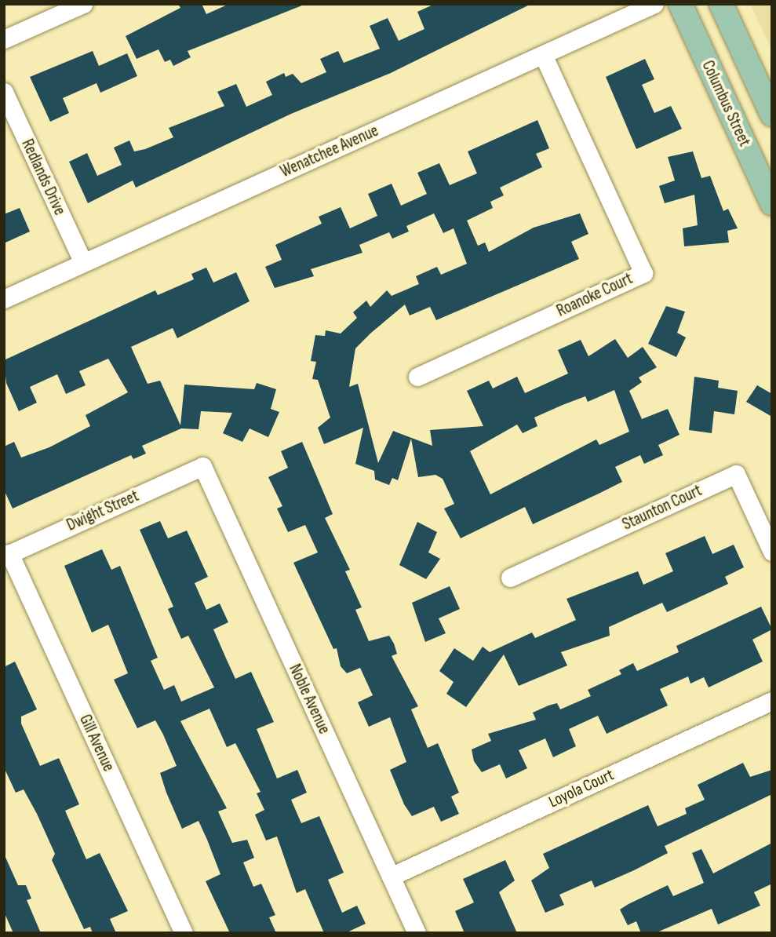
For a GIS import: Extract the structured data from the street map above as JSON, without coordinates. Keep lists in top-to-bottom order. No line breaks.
{"streets":{"main road":["Columbus Street"],"street":["Wenatchee Avenue","Redlands Drive","Roanoke Court","Staunton Court","Dwight Street","Noble Avenue","Gill Avenue","Loyola Court"]},"crossings":[["Wenatchee Avenue","Redlands Drive"],["Wenatchee Avenue","Roanoke Court"],["Dwight Street","Noble Avenue"],["Dwight Street","Gill Avenue"],["Noble Avenue","Loyola Court"]]}
